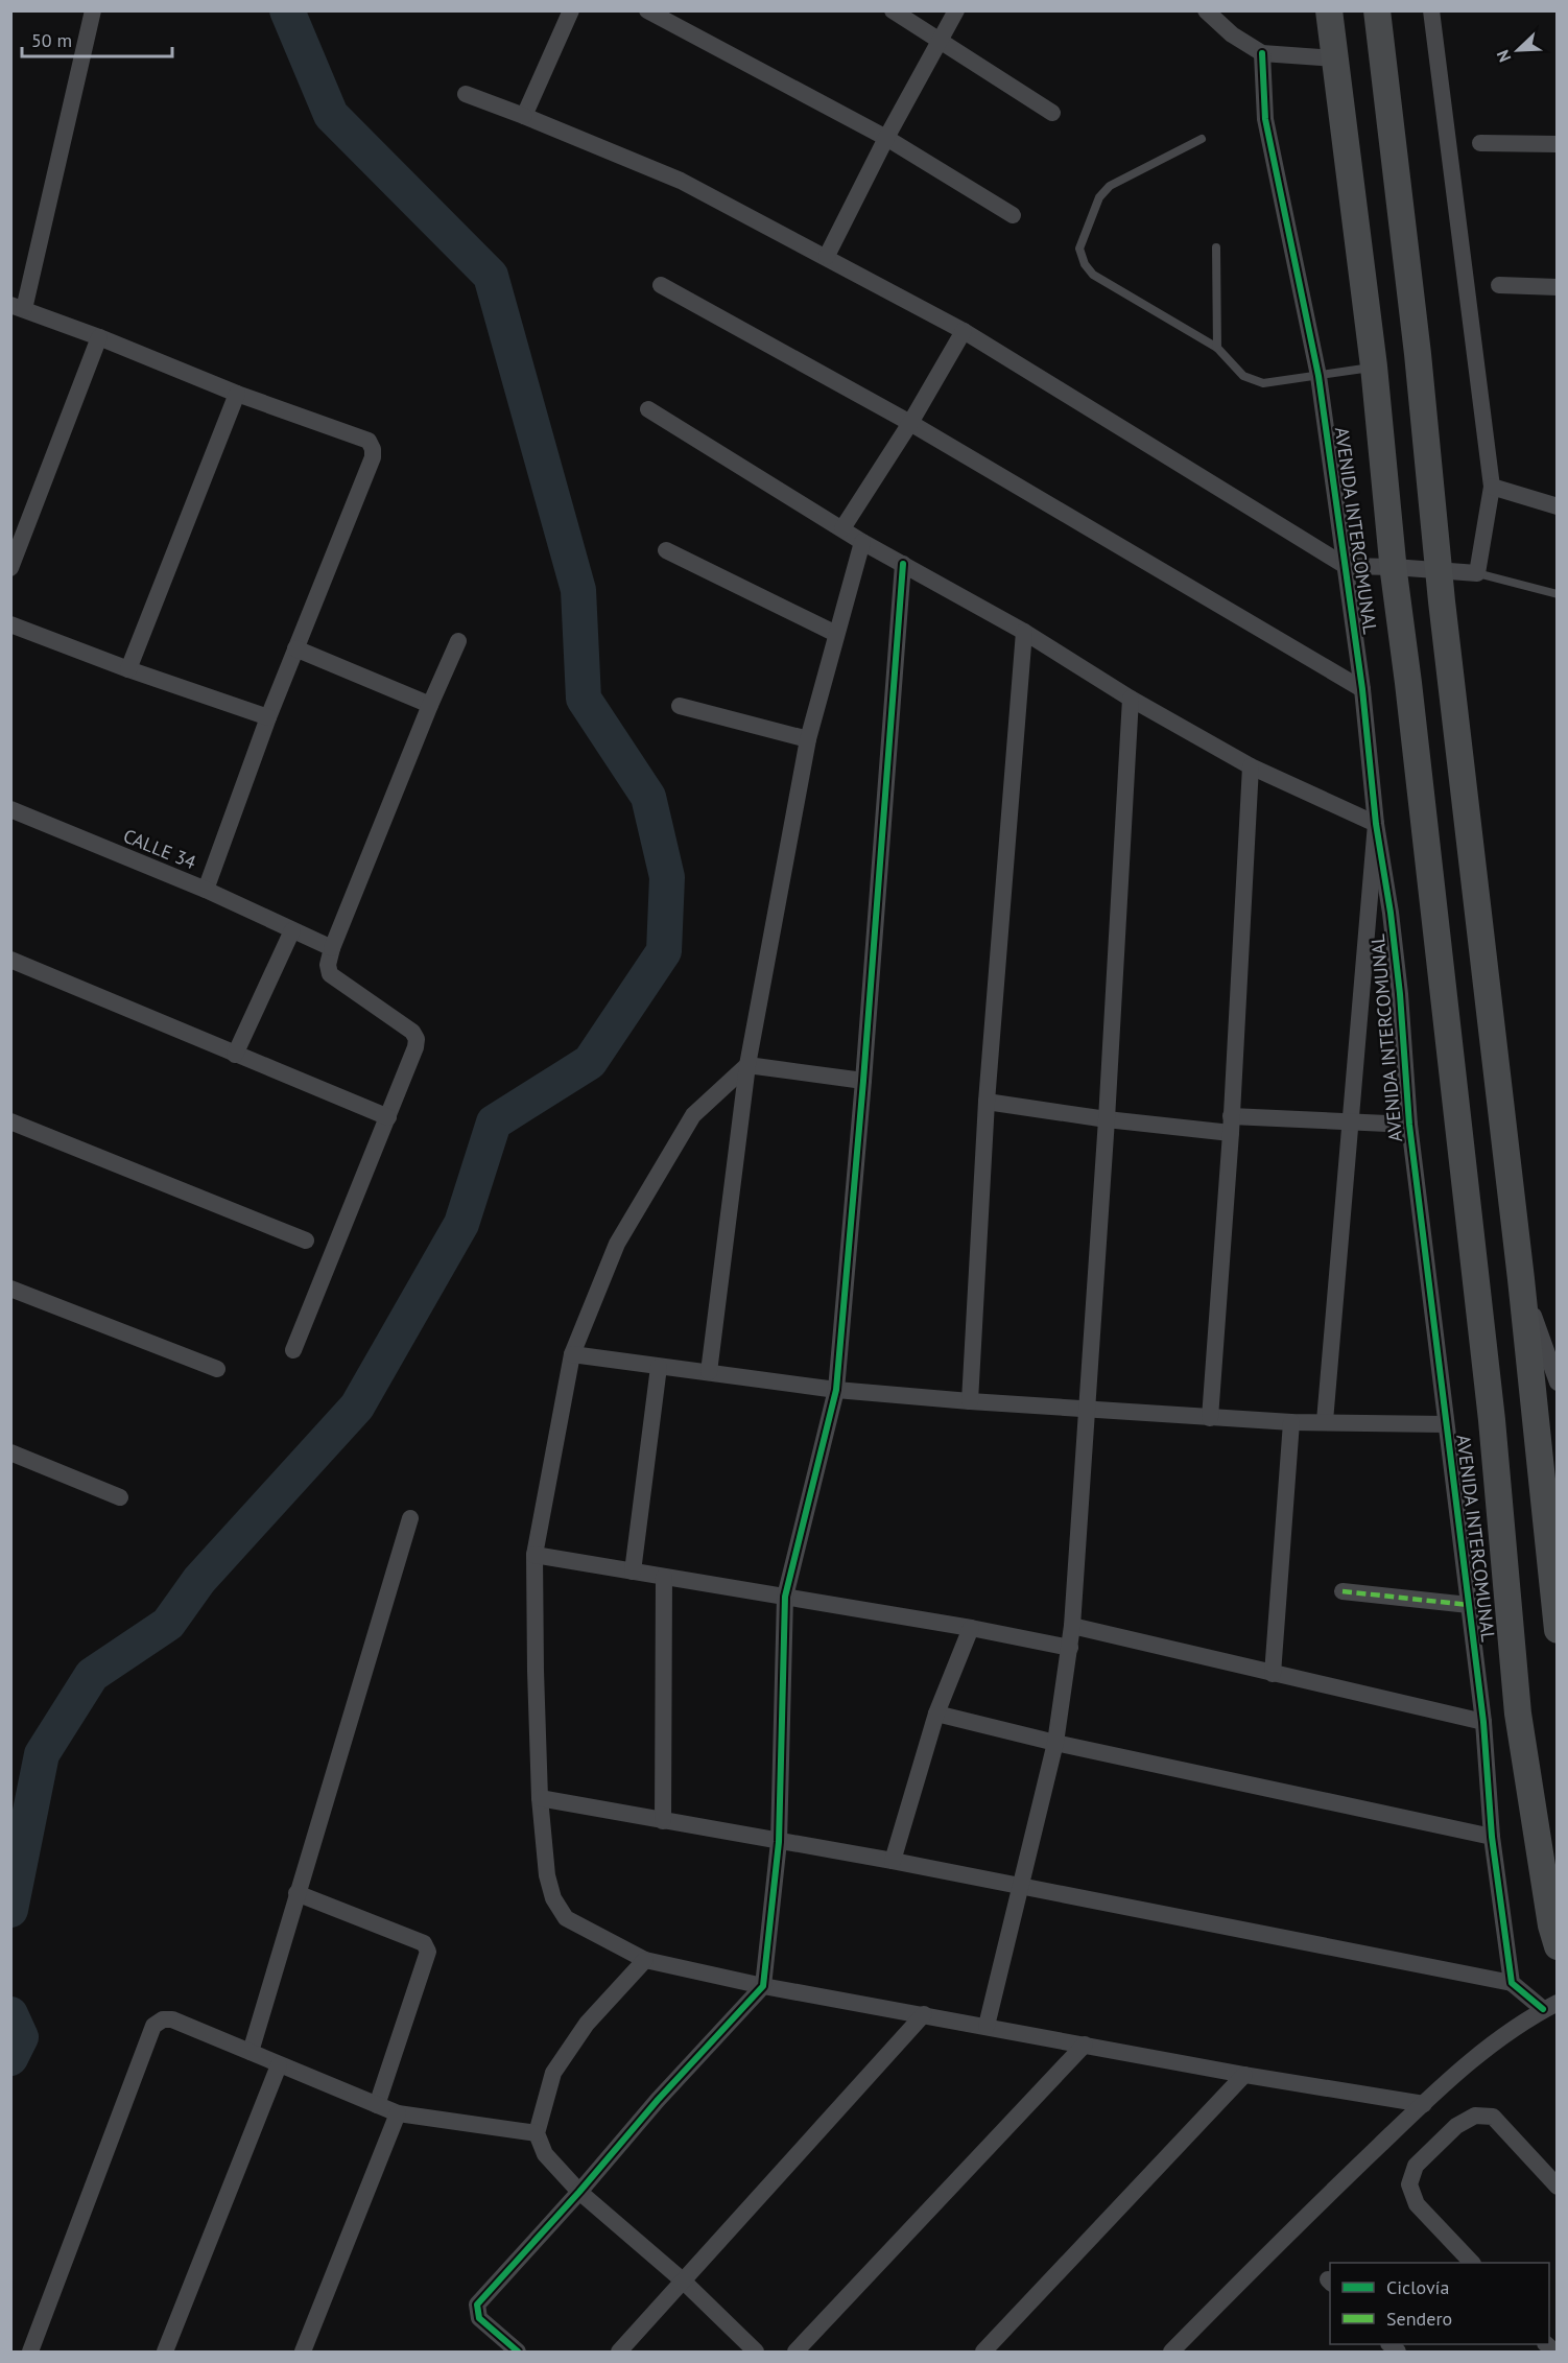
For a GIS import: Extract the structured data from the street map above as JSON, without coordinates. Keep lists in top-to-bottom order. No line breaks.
{"streets":{"main road":["AVENIDA INTERCOMUNAL"],"street":["CALLE 34"]},"legend":["Ciclovía","Sendero"],"scale_bar":"50 m","north":"bottom left"}
